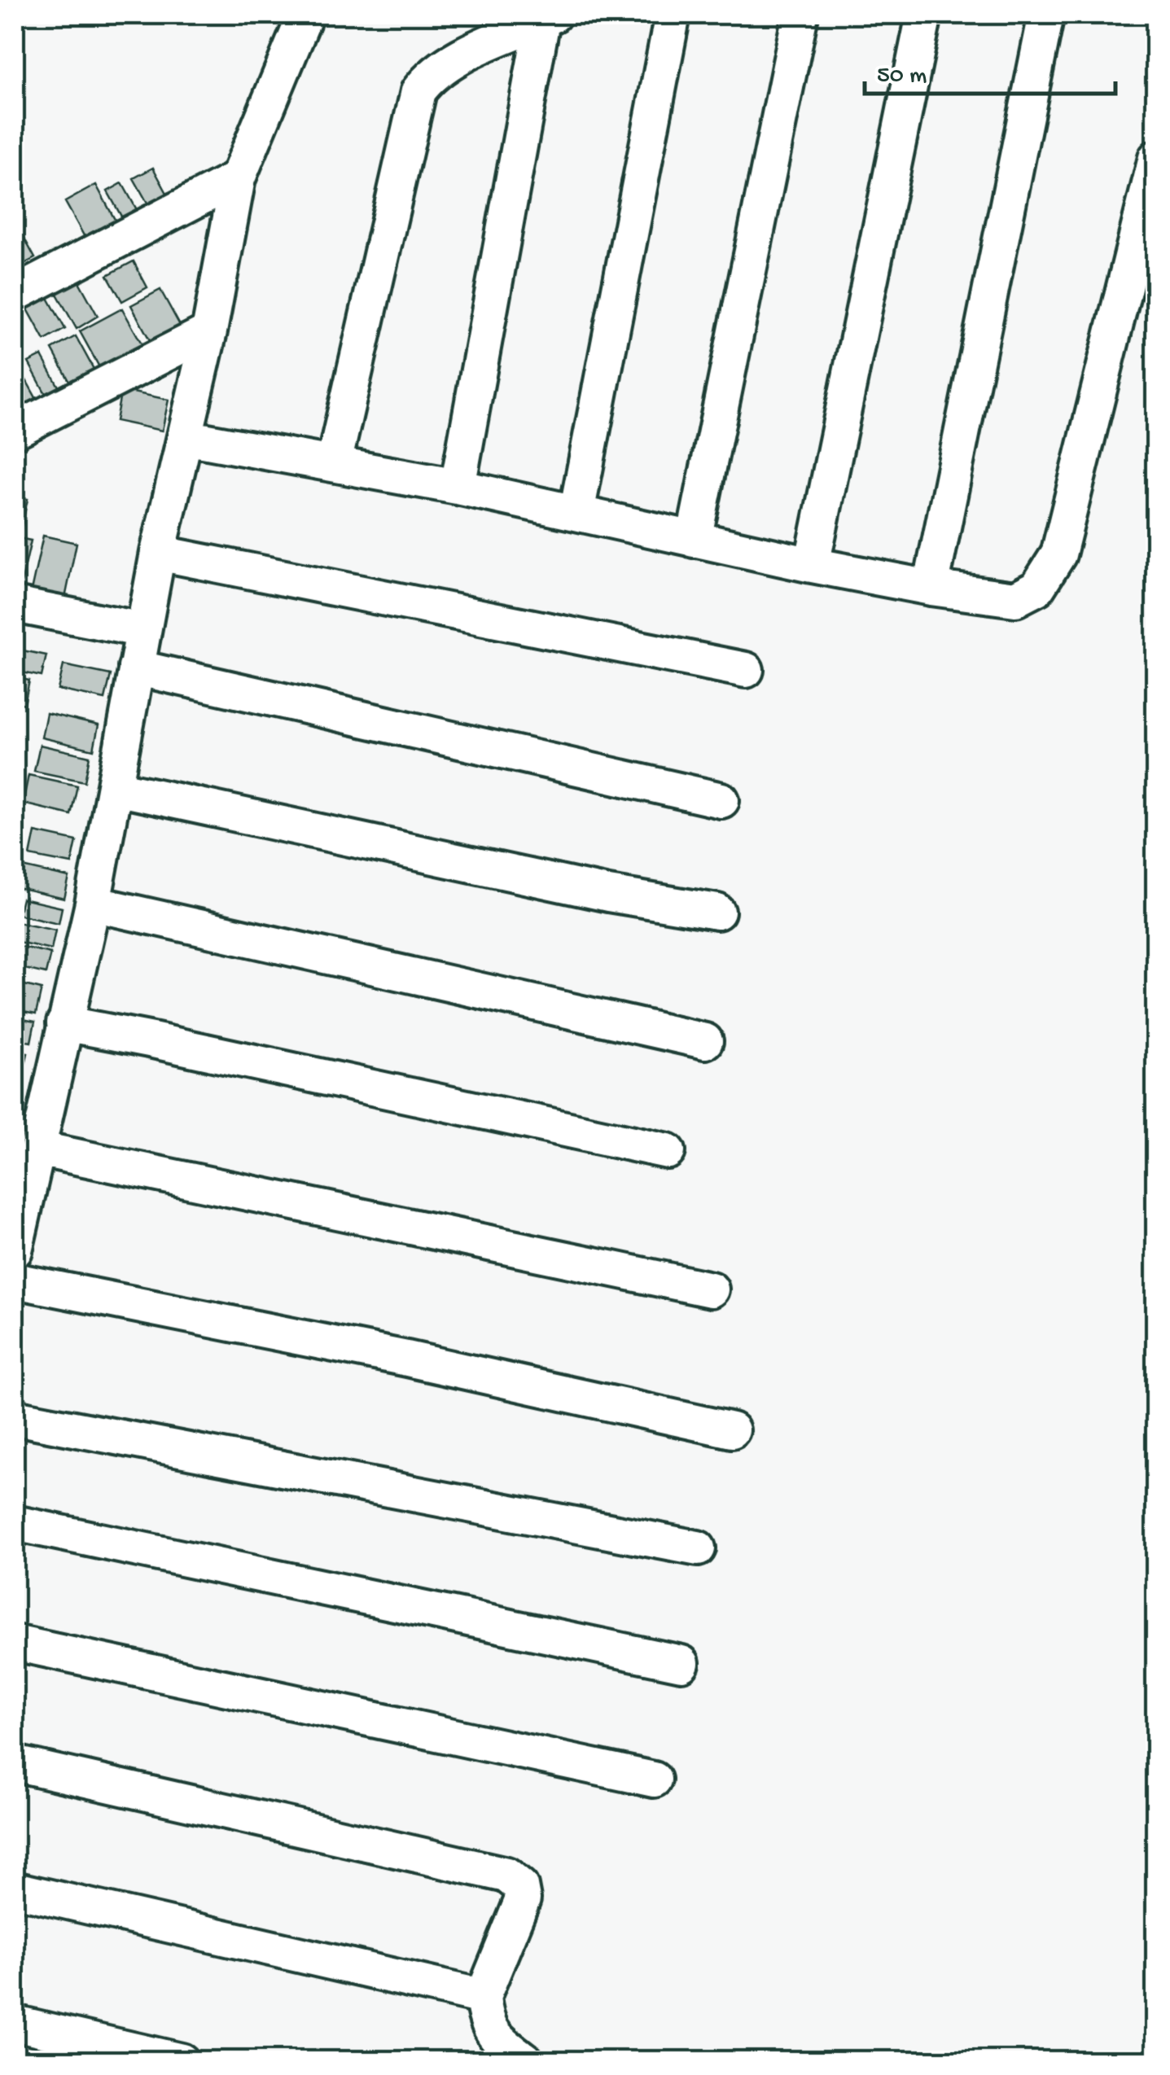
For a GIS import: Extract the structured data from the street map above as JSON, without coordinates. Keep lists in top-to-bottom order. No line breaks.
{"scale_bar":"50 m"}
